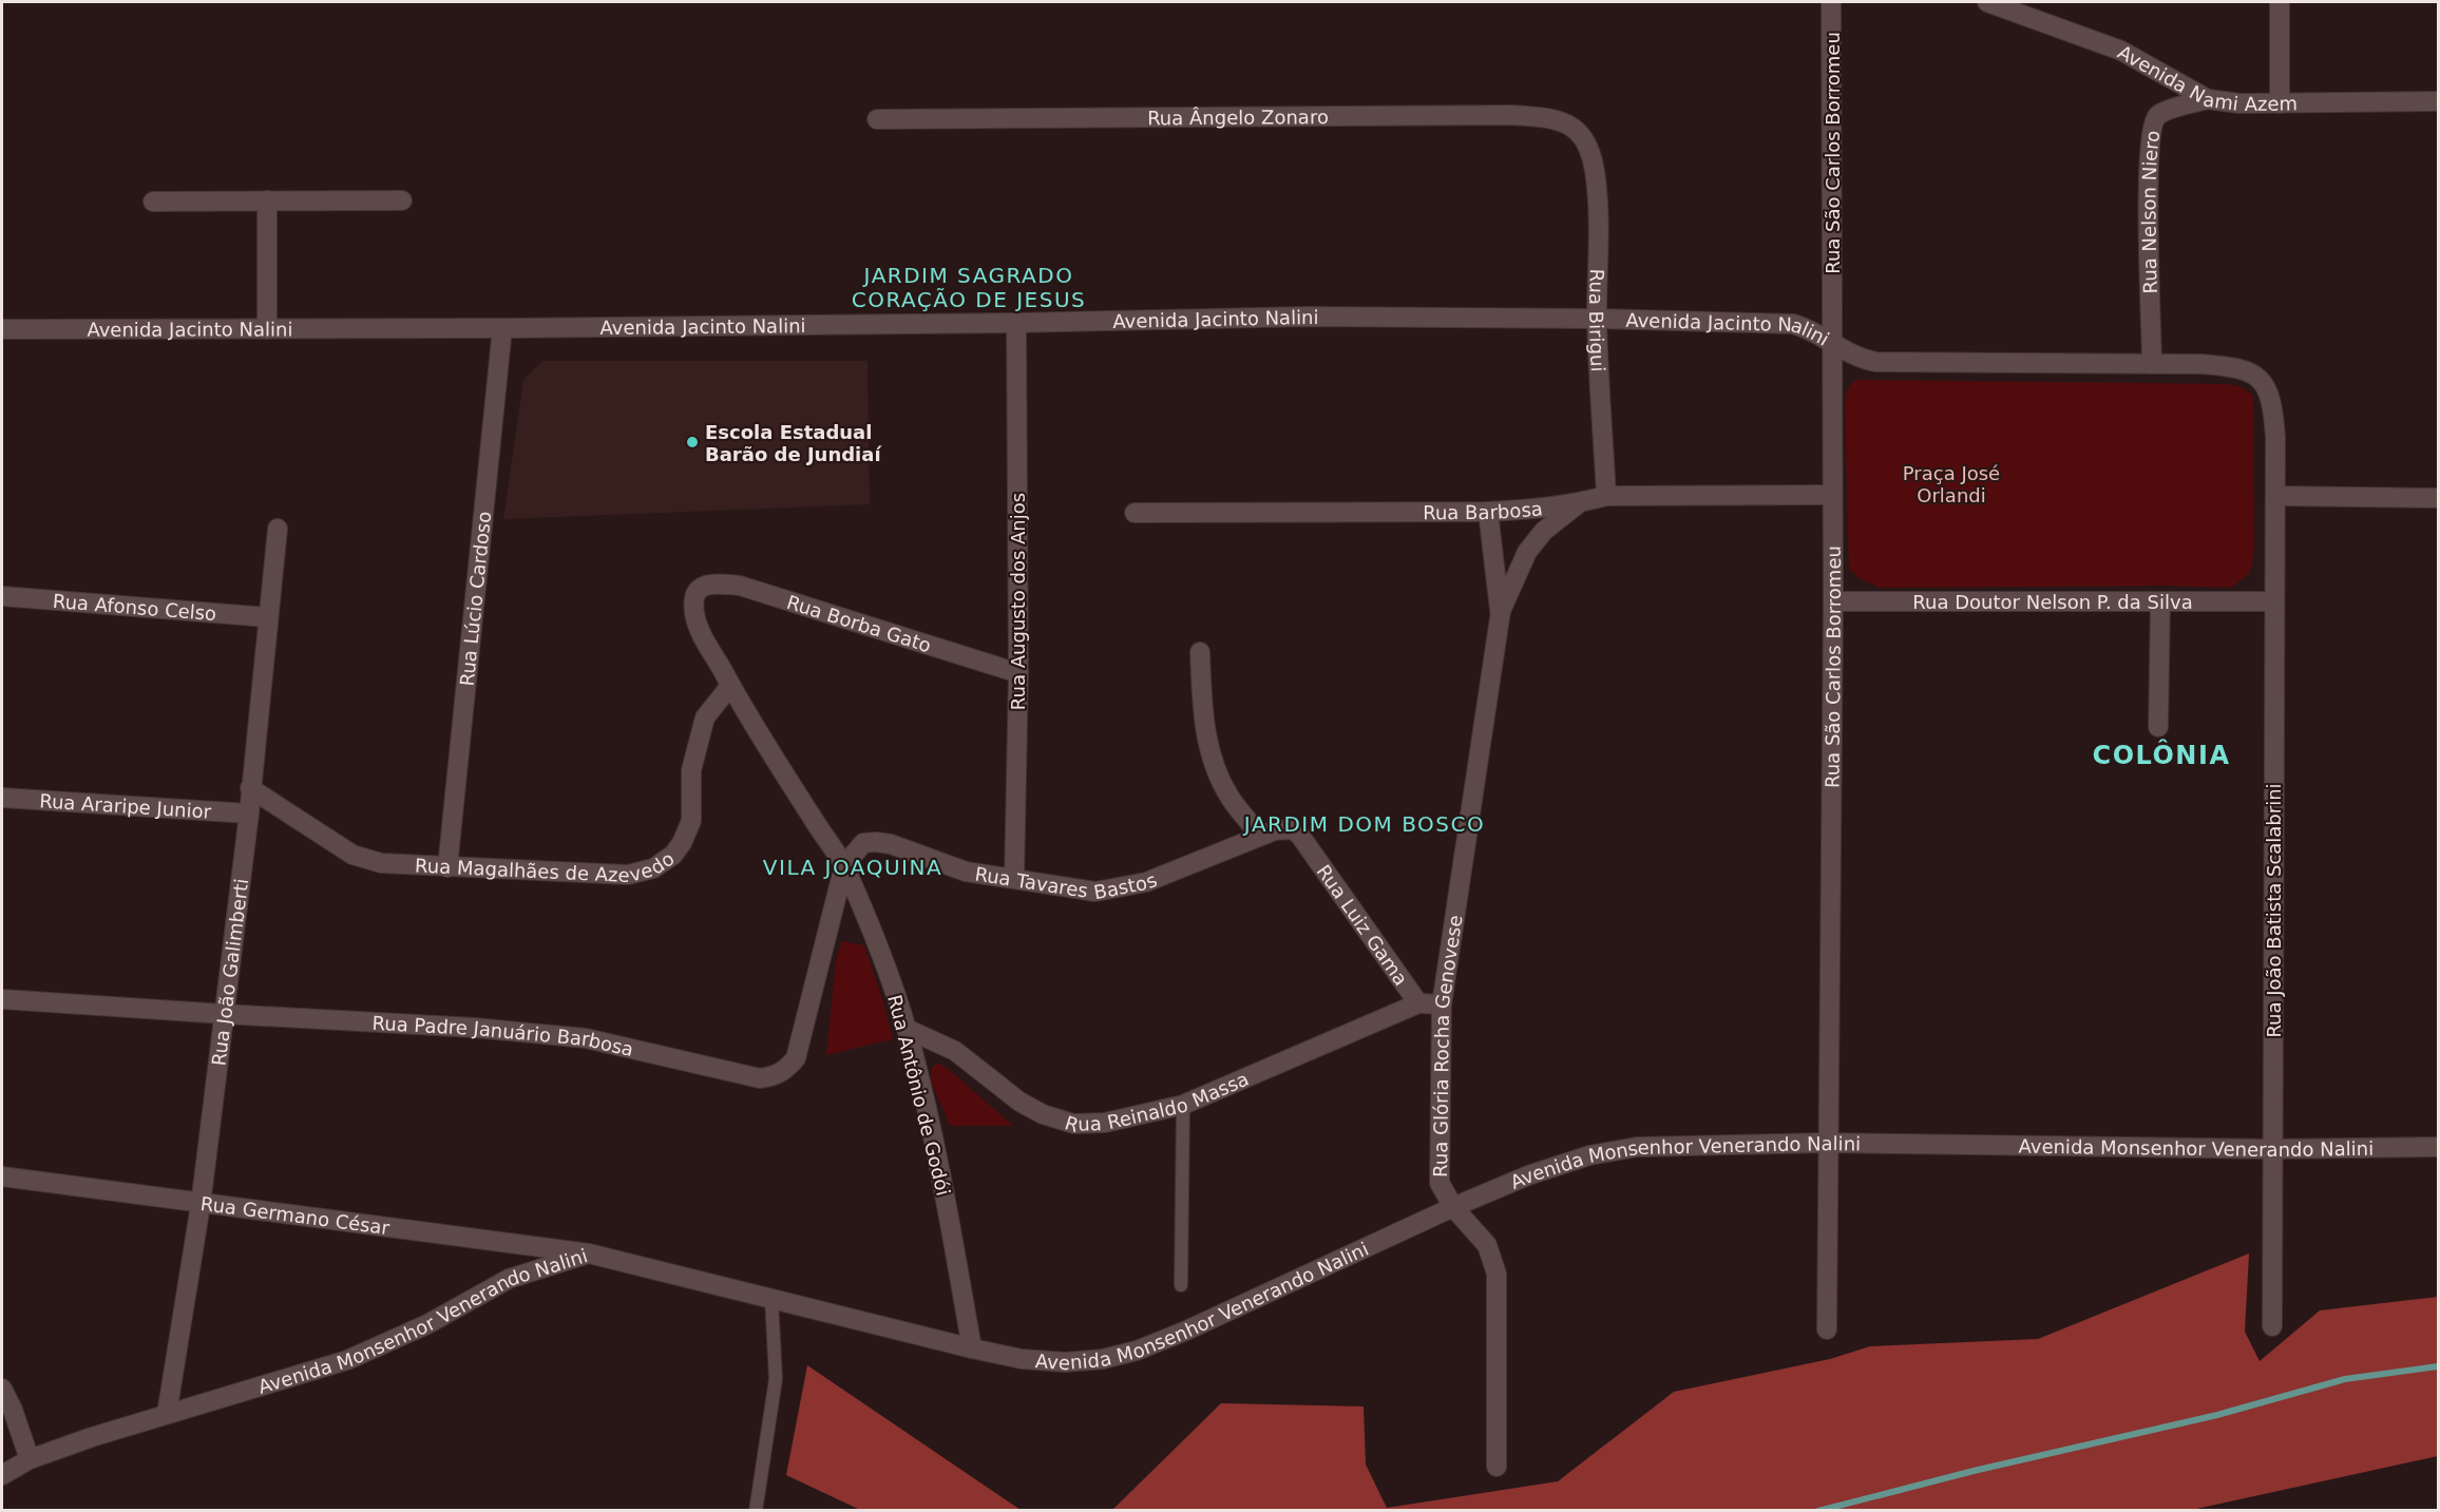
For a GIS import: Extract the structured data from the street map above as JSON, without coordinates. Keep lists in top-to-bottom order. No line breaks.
{"streets":{"street":["Avenida Nami Azem","Rua Ângelo Zonaro","Rua São Carlos Borromeu","Rua Nelson Niero","Avenida Jacinto Nalini","Rua Birigui","Rua Barbosa","Rua Lúcio Cardoso","Rua Augusto dos Anjos","Rua Doutor Nelson P. da Silva","Rua Afonso Celso","Rua Borba Gato","Rua Araripe Junior","Rua Magalhães de Azevedo","Rua Tavares Bastos","Rua João Batista Scalabrini","Rua Luiz Gama","Rua João Galimberti","Rua Padre Januário Barbosa","Rua Glória Rocha Genovese","Rua Antônio de Godói","Rua Reinaldo Massa","Avenida Monsenhor Venerando Nalini","Rua Germano César"]},"crossings":[["Avenida Nami Azem","Rua Nelson Niero"],["Rua Ângelo Zonaro","Rua Birigui"],["Rua São Carlos Borromeu","Avenida Jacinto Nalini"],["Rua São Carlos Borromeu","Rua Barbosa"],["Rua São Carlos Borromeu","Rua Doutor Nelson P. da Silva"],["Rua São Carlos Borromeu","Avenida Monsenhor Venerando Nalini"],["Rua Nelson Niero","Avenida Jacinto Nalini"],["Avenida Jacinto Nalini","Rua Birigui"],["Avenida Jacinto Nalini","Rua Lúcio Cardoso"],["Avenida Jacinto Nalini","Rua Augusto dos Anjos"],["Avenida Jacinto Nalini","Rua João Batista Scalabrini"],["Rua Birigui","Rua Barbosa"],["Rua Barbosa","Rua Glória Rocha Genovese"],["Rua Lúcio Cardoso","Rua Magalhães de Azevedo"],["Rua Augusto dos Anjos","Rua Borba Gato"],["Rua Augusto dos Anjos","Rua Tavares Bastos"],["Rua Doutor Nelson P. da Silva","Rua João Batista Scalabrini"],["Rua Afonso Celso","Rua João Galimberti"],["Rua Borba Gato","Rua Antônio de Godói"],["Rua Araripe Junior","Rua João Galimberti"],["Rua Magalhães de Azevedo","Rua João Galimberti"],["Rua Magalhães de Azevedo","Rua Antônio de Godói"],["Rua Tavares Bastos","Rua Luiz Gama"],["Rua Tavares Bastos","Rua Padre Januário Barbosa"],["Rua Tavares Bastos","Rua Antônio de Godói"],["Rua João Batista Scalabrini","Avenida Monsenhor Venerando Nalini"],["Rua Luiz Gama","Rua Glória Rocha Genovese"],["Rua Luiz Gama","Rua Reinaldo Massa"],["Rua João Galimberti","Rua Padre Januário Barbosa"],["Rua João Galimberti","Avenida Monsenhor Venerando Nalini"],["Rua João Galimberti","Rua Germano César"],["Rua Padre Januário Barbosa","Rua Antônio de Godói"],["Rua Glória Rocha Genovese","Avenida Monsenhor Venerando Nalini"],["Rua Antônio de Godói","Rua Reinaldo Massa"],["Rua Antônio de Godói","Avenida Monsenhor Venerando Nalini"],["Avenida Monsenhor Venerando Nalini","Rua Germano César"]],"districts":["JARDIM SAGRADO CORAÇÃO DE JESUS","COLÔNIA","JARDIM DOM BOSCO","VILA JOAQUINA"],"parks":["Praça José Orlandi"],"places":["Escola Estadual Barão de Jundiaí"]}
